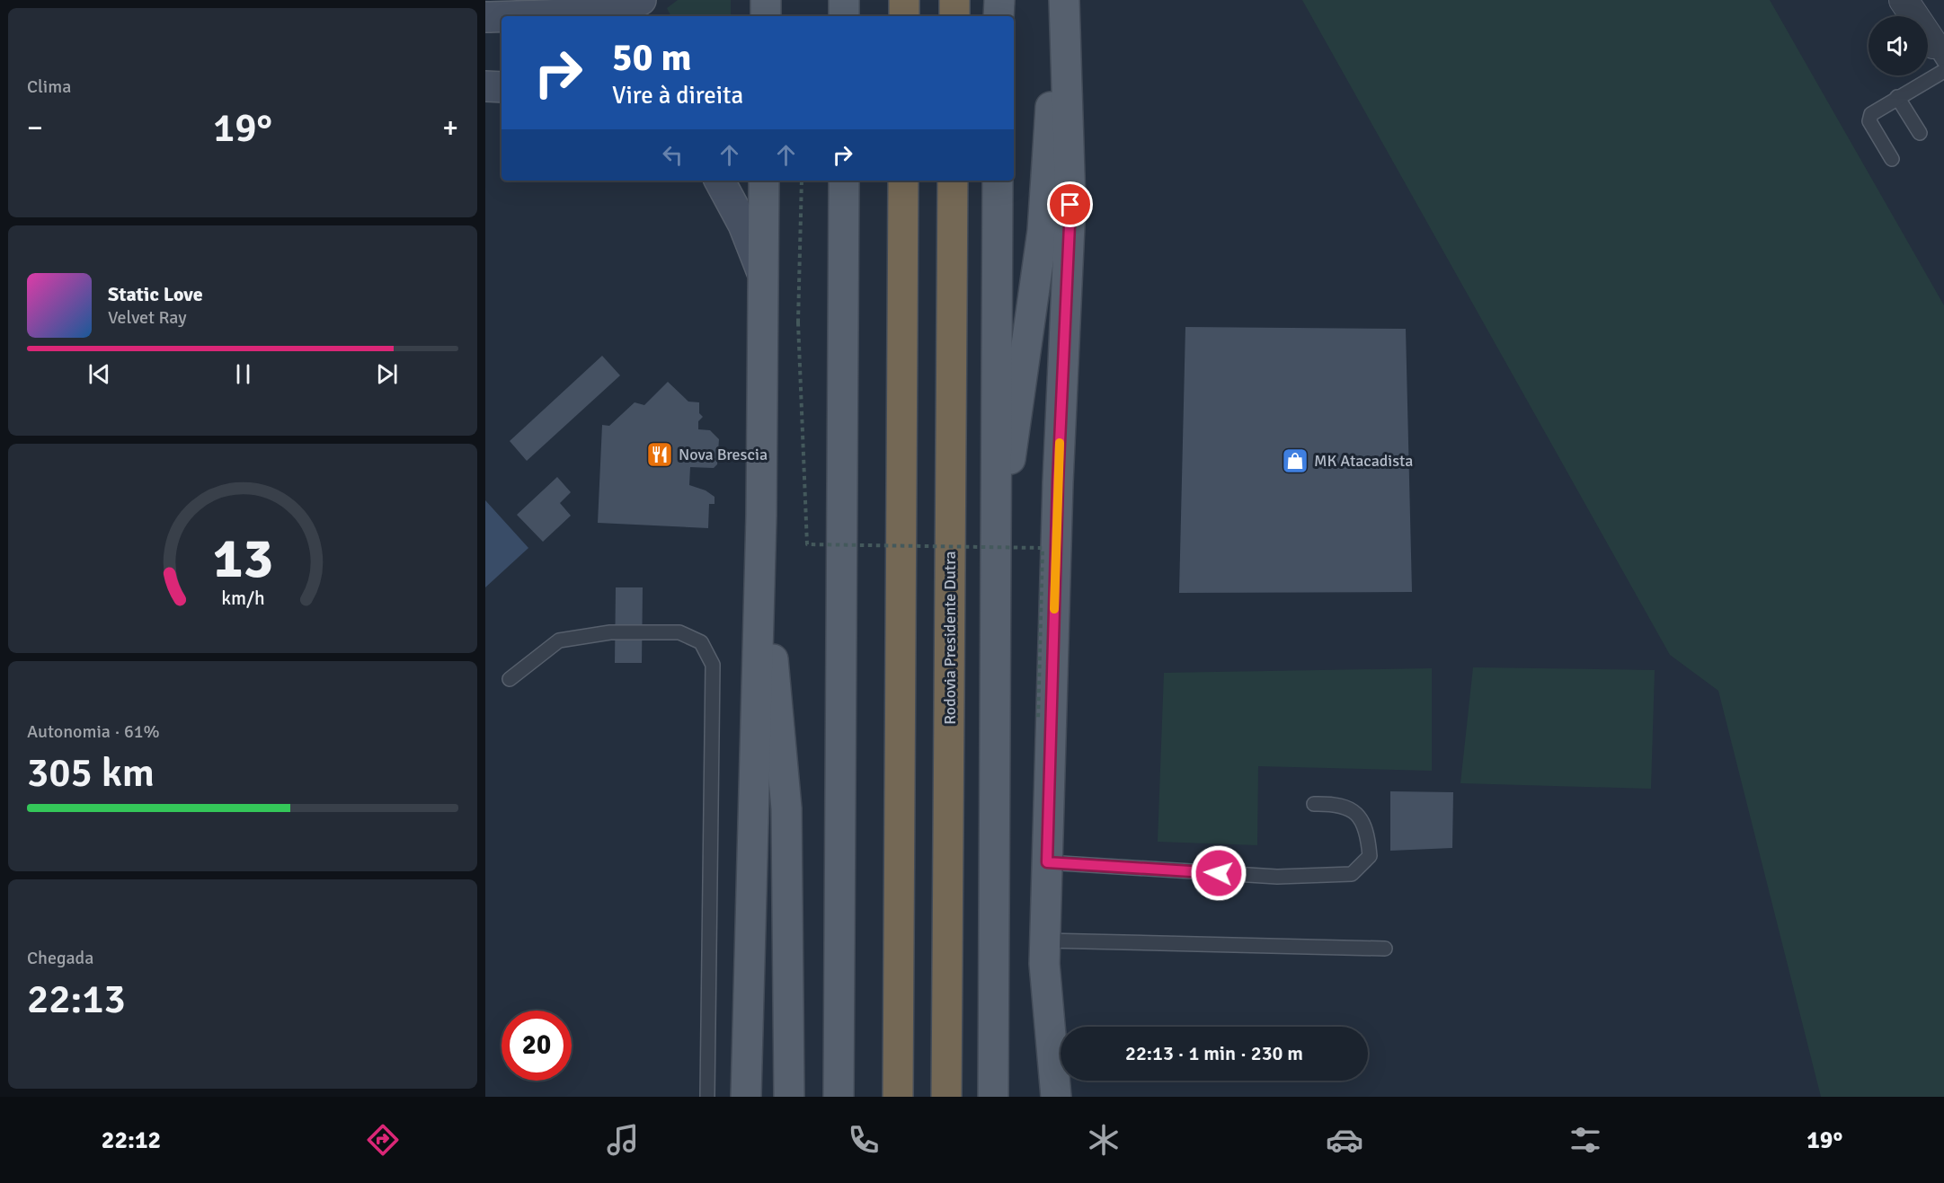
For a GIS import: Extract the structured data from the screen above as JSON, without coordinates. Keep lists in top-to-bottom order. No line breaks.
{"streets":{"highway":["Rodovia Presidente Dutra"]},"places":{"restaurant":["Nova Brescia"],"shop":["MK Atacadista"]},"page":{"tile":["Clima",["Autonomia · 61%","305 km"],["Chegada","22:13"]],"turn":["50 m","Vire à direita"],"heat":["−","19°","+"],"song":["Static Love","Velvet Ray"],"limit":"20","trip":"22:13 · 1 min · 230 m","tabs":["22:12","19°"],"gauge":["13","km/h"]}}
